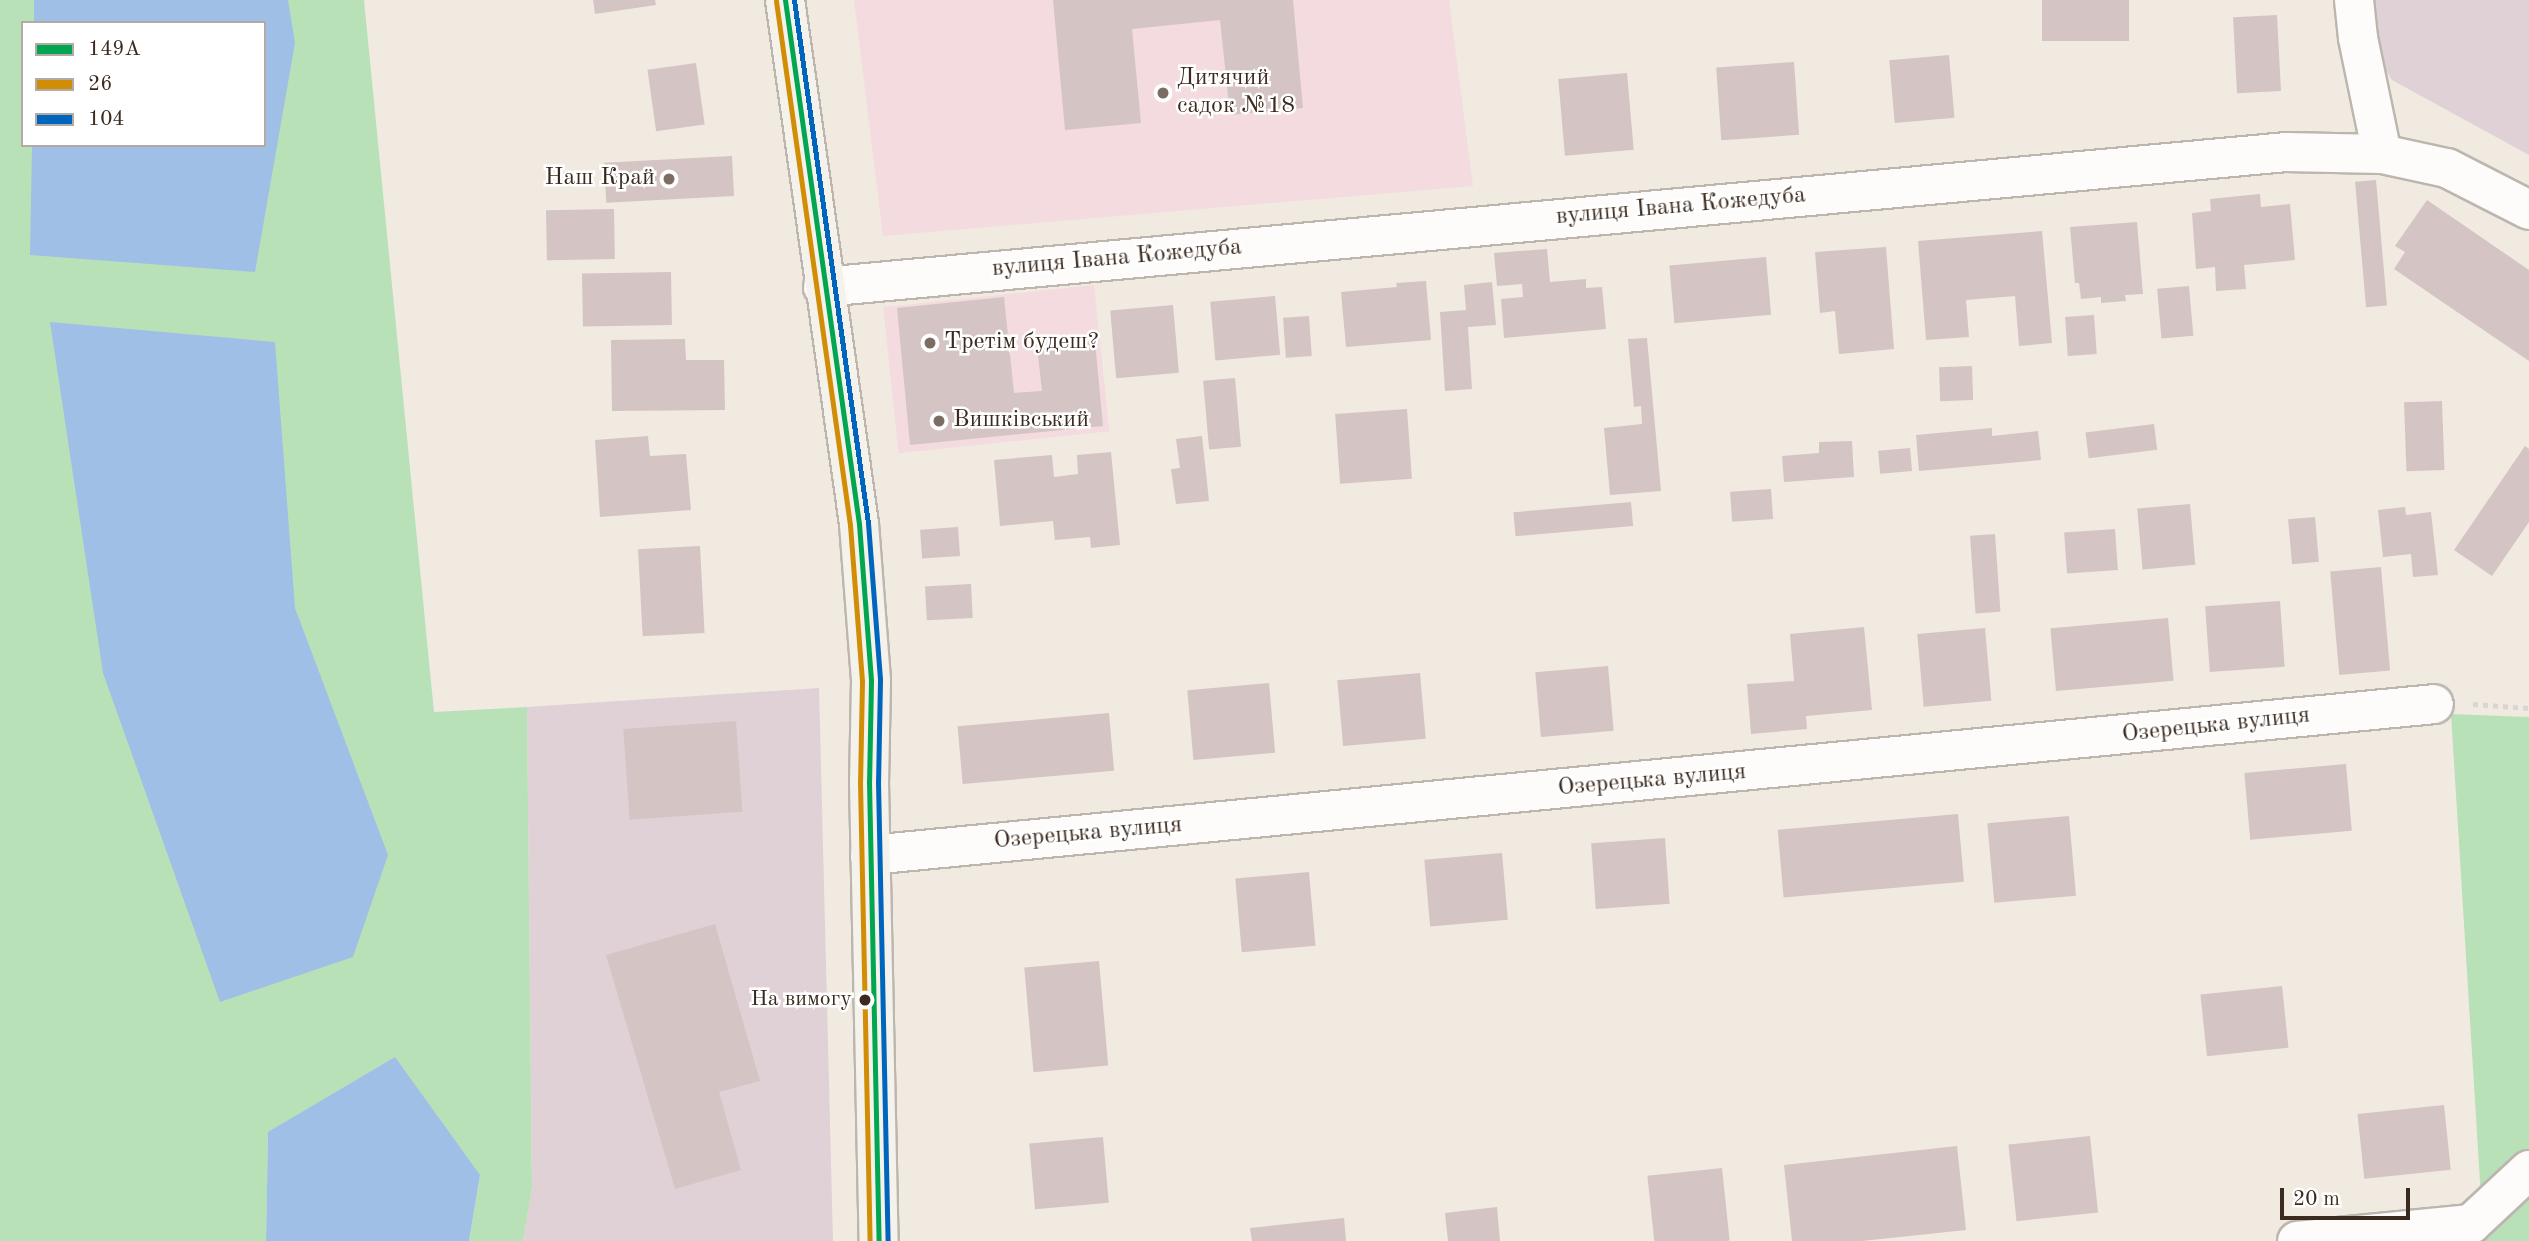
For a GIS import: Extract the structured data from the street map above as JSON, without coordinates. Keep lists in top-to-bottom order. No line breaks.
{"streets":{"street":["вулиця Івана Кожедуба","Озерецька вулиця"]},"places":["Дитячий садок №18","Наш Край","Третім будеш?","Вишківський","На вимогу"],"lines":["transit line 149А","transit line 104","transit line 26"],"legend":["149А","26","104"],"scale_bar":"20 m"}
